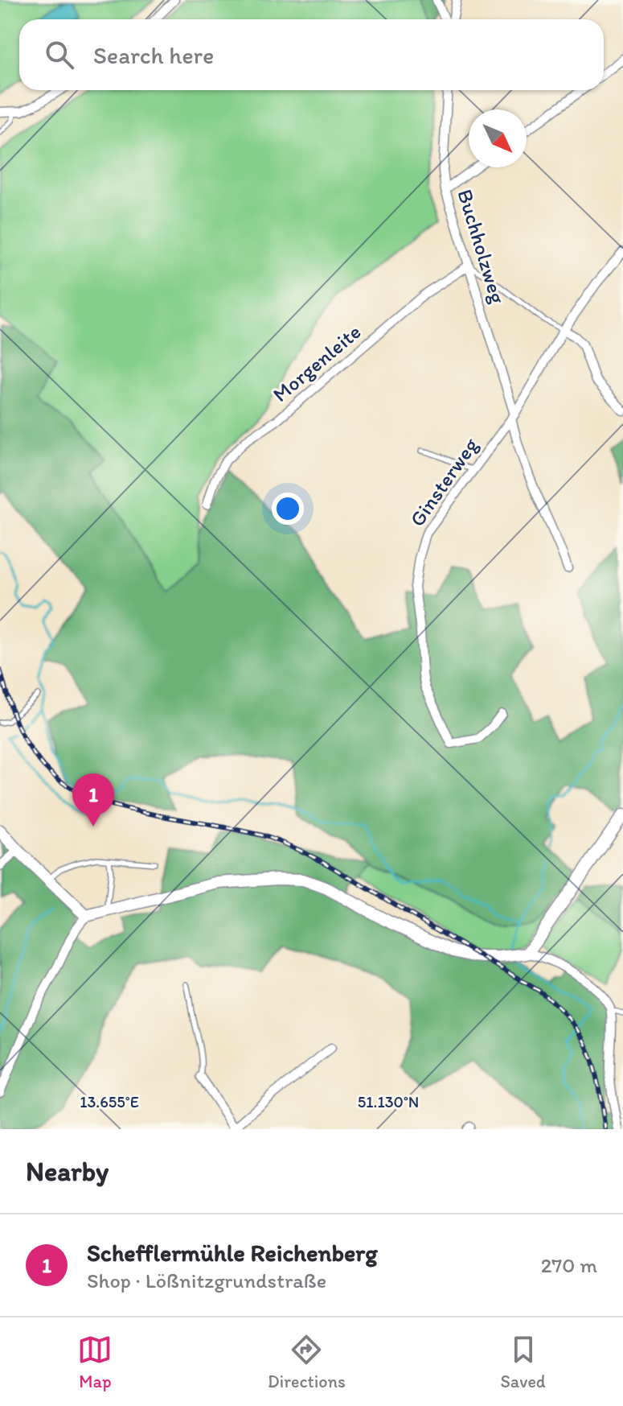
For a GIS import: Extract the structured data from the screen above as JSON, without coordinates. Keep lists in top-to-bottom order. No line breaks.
{"streets":{"street":["Buchholzweg","Morgenleite","Ginsterweg"]},"crossings":[["Buchholzweg","Morgenleite"],["Buchholzweg","Ginsterweg"]],"north":"bottom right","page":{"search":"Search here","pins":"1","heading":"Nearby","list":[{"mark":"1","name":"Schefflermühle Reichenberg","note":"Shop · Lößnitzgrundstraße","value":"270 m"}],"nav":["Map","Directions","Saved"]},"coordinates":["51.130°N","13.655°E"]}
